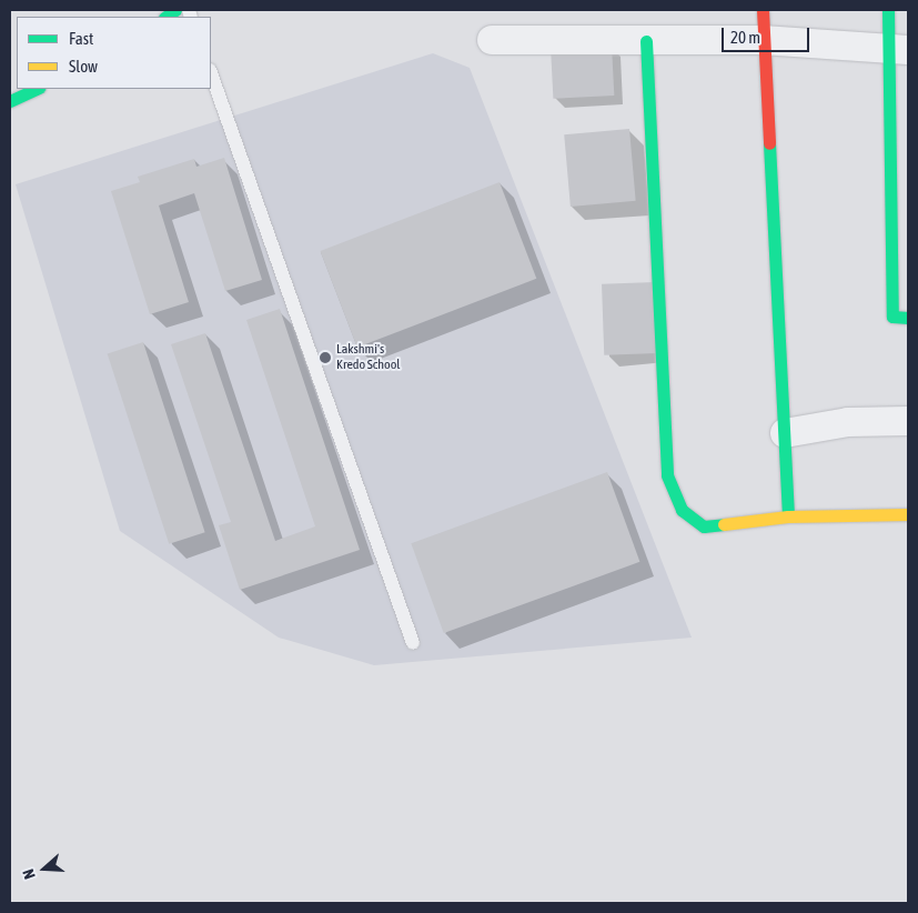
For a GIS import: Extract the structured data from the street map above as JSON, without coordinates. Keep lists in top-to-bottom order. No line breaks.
{"places":["Lakshmi's Kredo School"],"legend":["Fast","Slow"],"scale_bar":"20 m","north":"left"}
